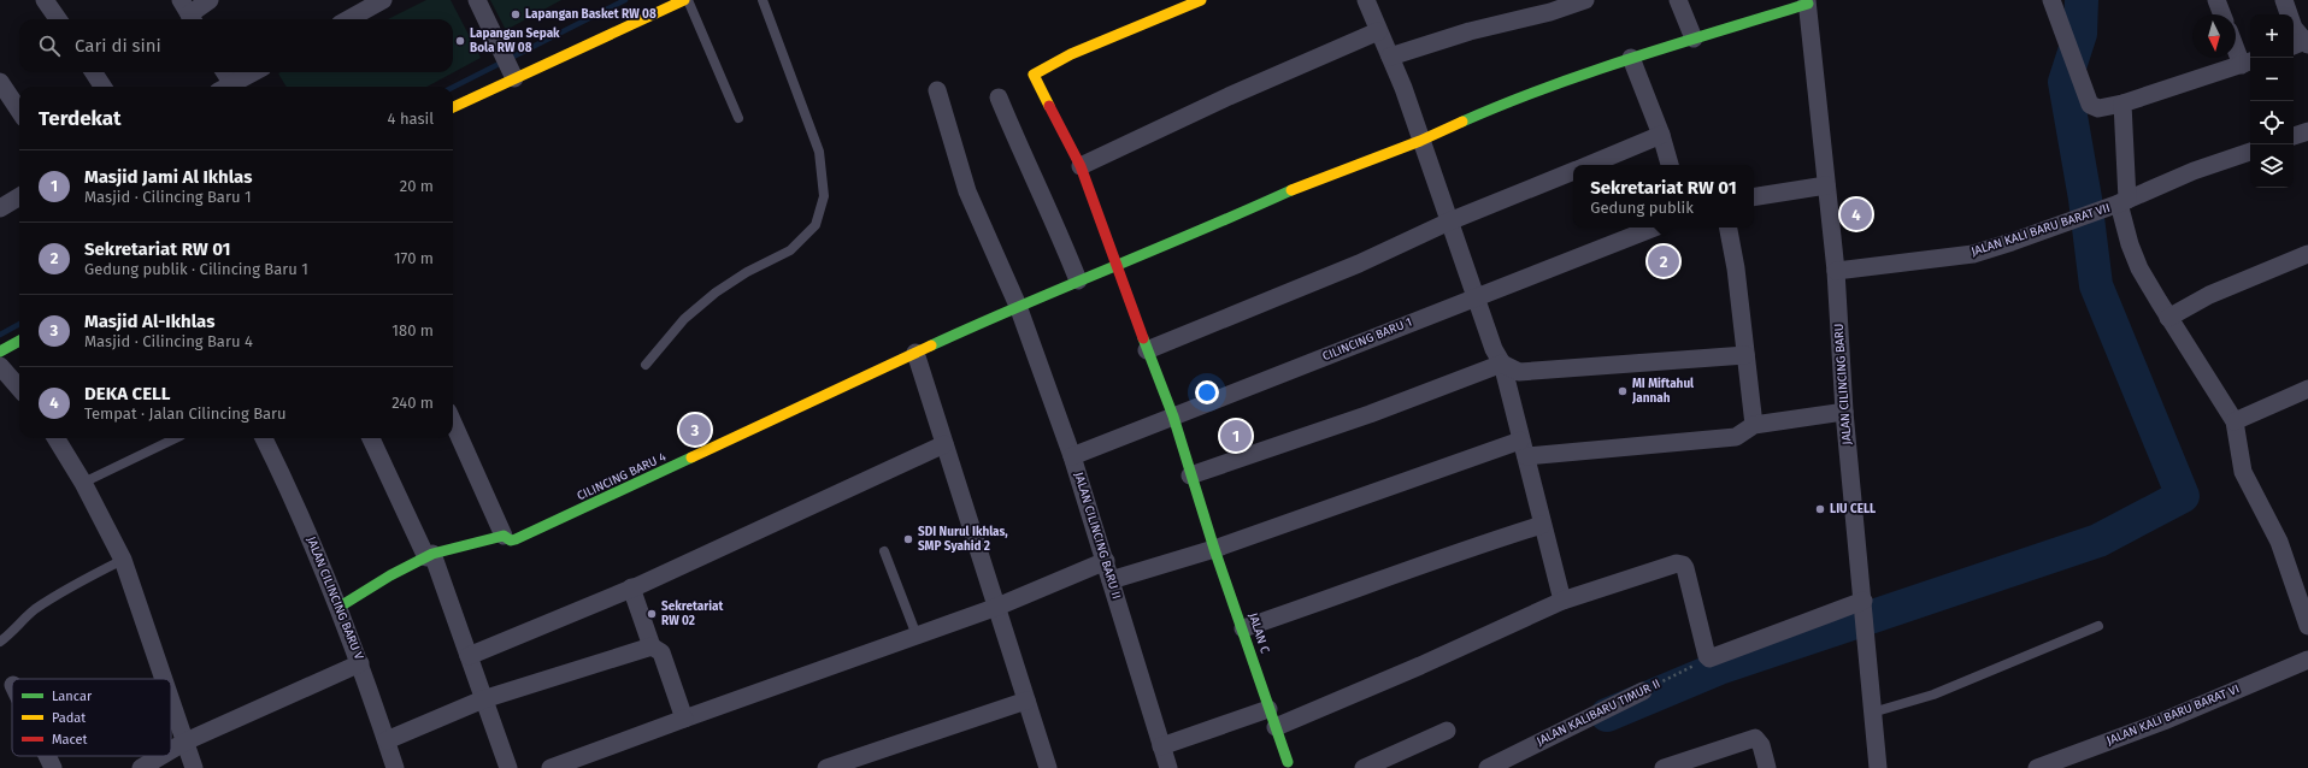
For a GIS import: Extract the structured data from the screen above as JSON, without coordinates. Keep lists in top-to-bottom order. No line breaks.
{"streets":{"street":["JALAN KALI BARU BARAT VII","CILINCING BARU 1","JALAN CILINCING BARU","CILINCING BARU 4","JALAN CILINCING BARU II","JALAN CILINCING BARU V","JALAN C","JALAN KALIBARU TIMUR II","JALAN KALI BARU BARAT VI"]},"crossings":[["JALAN KALI BARU BARAT VII","JALAN CILINCING BARU"],["CILINCING BARU 1","JALAN CILINCING BARU II"],["CILINCING BARU 1","JALAN C"],["JALAN CILINCING BARU","CILINCING BARU 4"],["CILINCING BARU 4","JALAN CILINCING BARU II"],["CILINCING BARU 4","JALAN CILINCING BARU V"],["CILINCING BARU 4","JALAN C"]],"places":["Lapangan Basket RW 08","Lapangan Sepak Bola RW 08","MI Miftahul Jannah","LIU CELL","SDI Nurul Ikhlas, SMP Syahid 2","Sekretariat RW 02"],"legend":["Lancar","Padat","Macet"],"north":"bottom","page":{"map_buttons":["+","−"],"search":"Cari di sini","heading":["Terdekat","4 hasil"],"list":[{"mark":"1","name":"Masjid Jami Al Ikhlas","note":"Masjid · Cilincing Baru 1","value":"20 m"},{"mark":"2","name":"Sekretariat RW 01","note":"Gedung publik · Cilincing Baru 1","value":"170 m"},{"mark":"3","name":"Masjid Al-Ikhlas","note":"Masjid · Cilincing Baru 4","value":"180 m"},{"mark":"4","name":"DEKA CELL","note":"Tempat · Jalan Cilincing Baru","value":"240 m"}],"popup":["Sekretariat RW 01","Gedung publik"],"pins":["4","2","3","1"]}}
